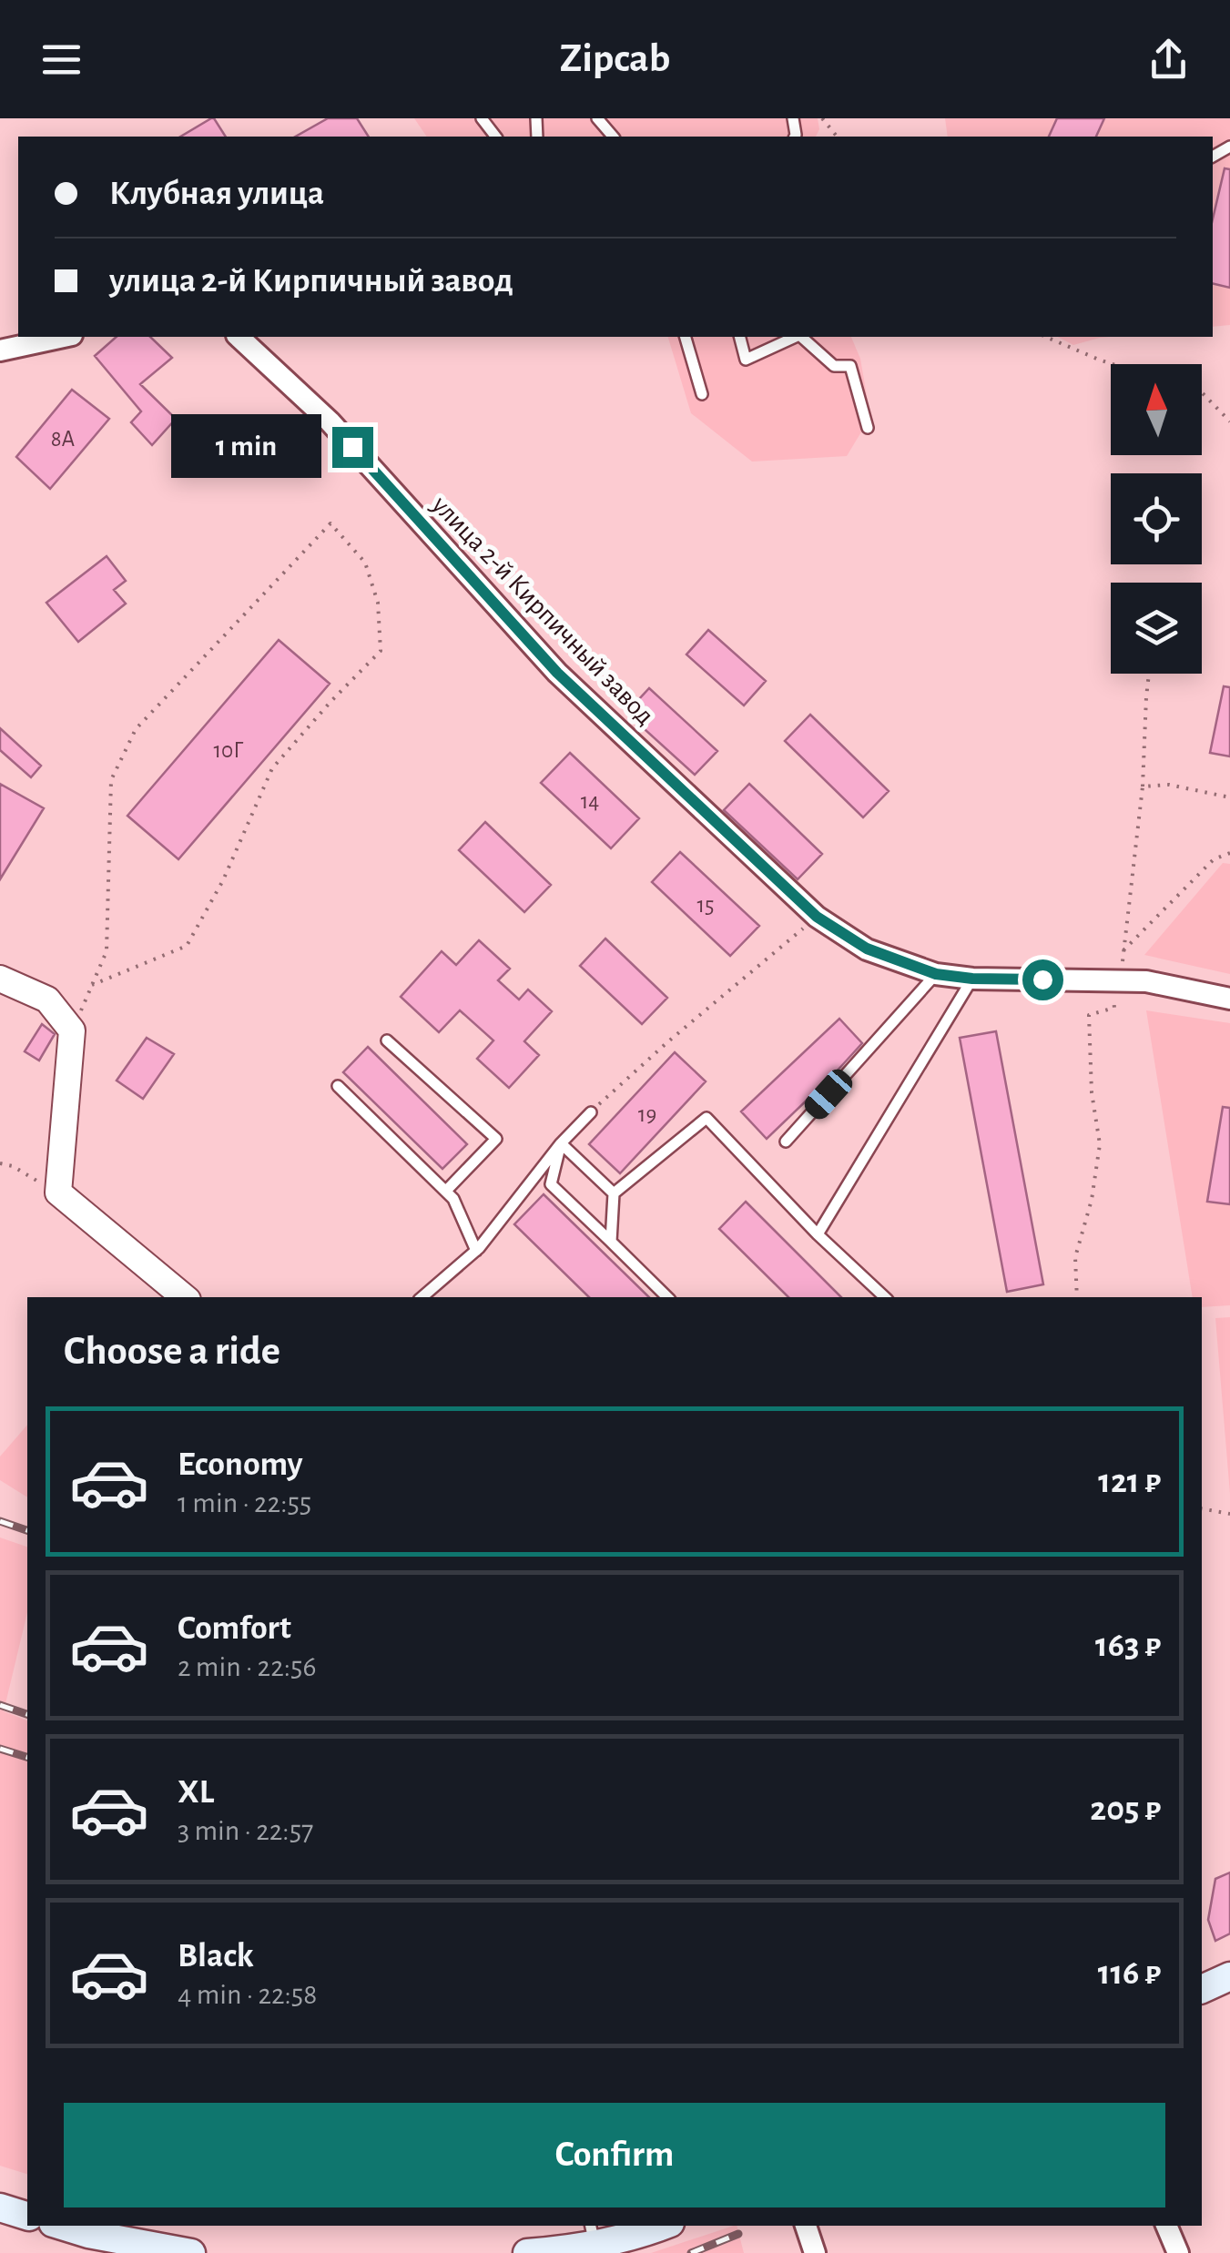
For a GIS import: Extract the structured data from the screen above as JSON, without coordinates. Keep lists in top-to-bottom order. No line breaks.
{"streets":{"street":["улица 2-й Кирпичный завод"]},"house_numbers":["8А","10Г","14","15","19"],"north":"top","page":{"header":"Zipcab","banner":["Клубная улица","улица 2-й Кирпичный завод"],"bubble":"1 min","heading":"Choose a ride","list":[{"name":"Economy","note":"1 min · 22:55","value":"121 ₽"},{"name":"Comfort","note":"2 min · 22:56","value":"163 ₽"},{"name":"XL","note":"3 min · 22:57","value":"205 ₽"},{"name":"Black","note":"4 min · 22:58","value":"116 ₽"}],"buttons":"Confirm"}}
